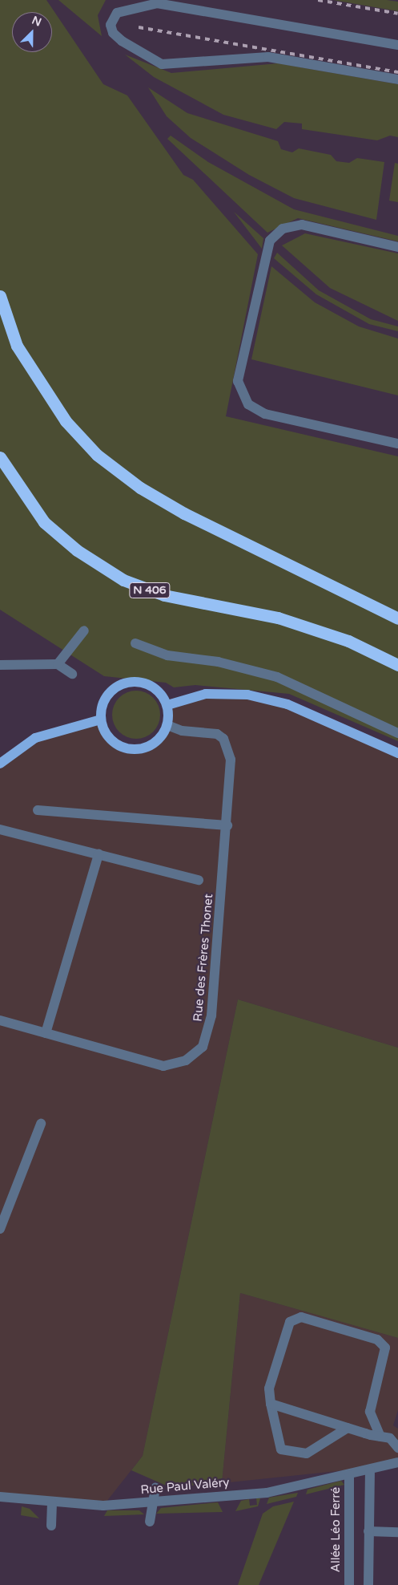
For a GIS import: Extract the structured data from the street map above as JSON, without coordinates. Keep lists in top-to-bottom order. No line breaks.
{"streets":{"highway":["N 406"],"street":["Rue des Frères Thonet","Rue Paul Valéry","Allée Léo Ferré"]},"crossings":[["Rue Paul Valéry","Allée Léo Ferré"]],"north":"top right"}
